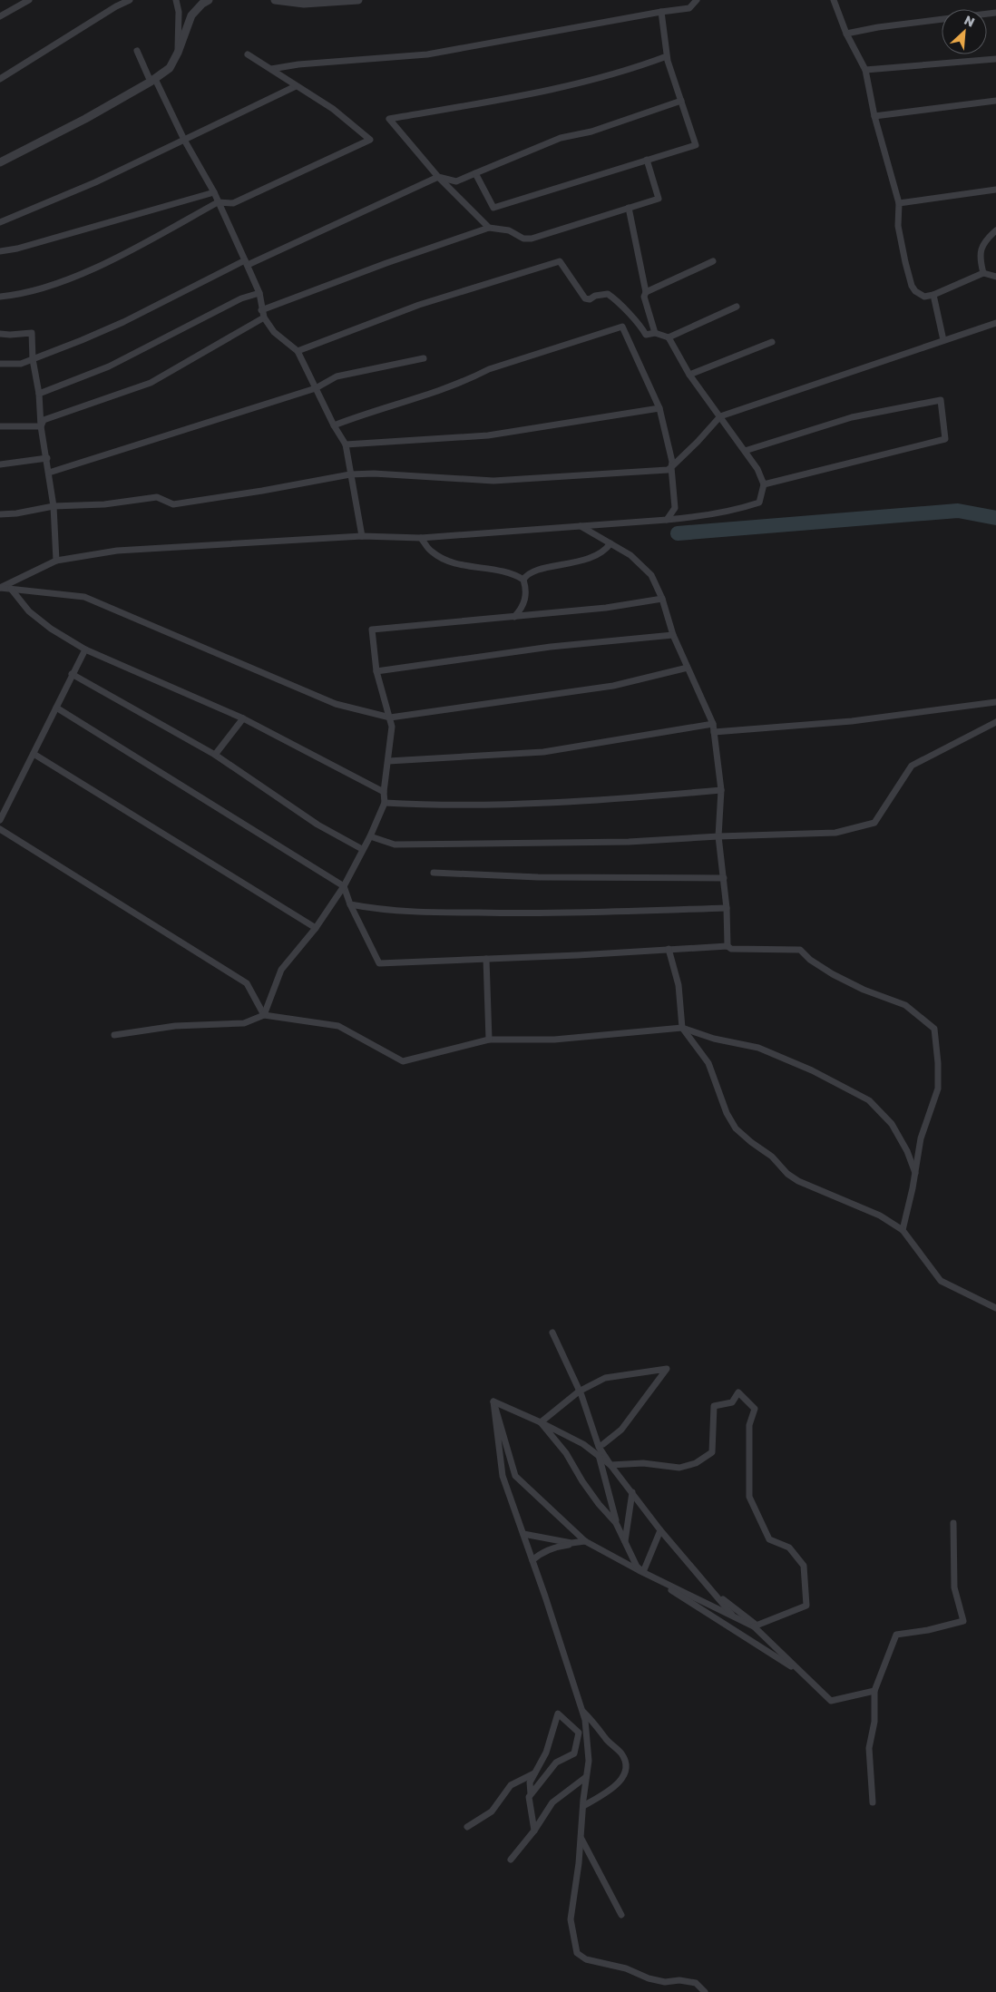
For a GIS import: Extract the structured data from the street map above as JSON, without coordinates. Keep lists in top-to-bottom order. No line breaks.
{"north":"top right"}
